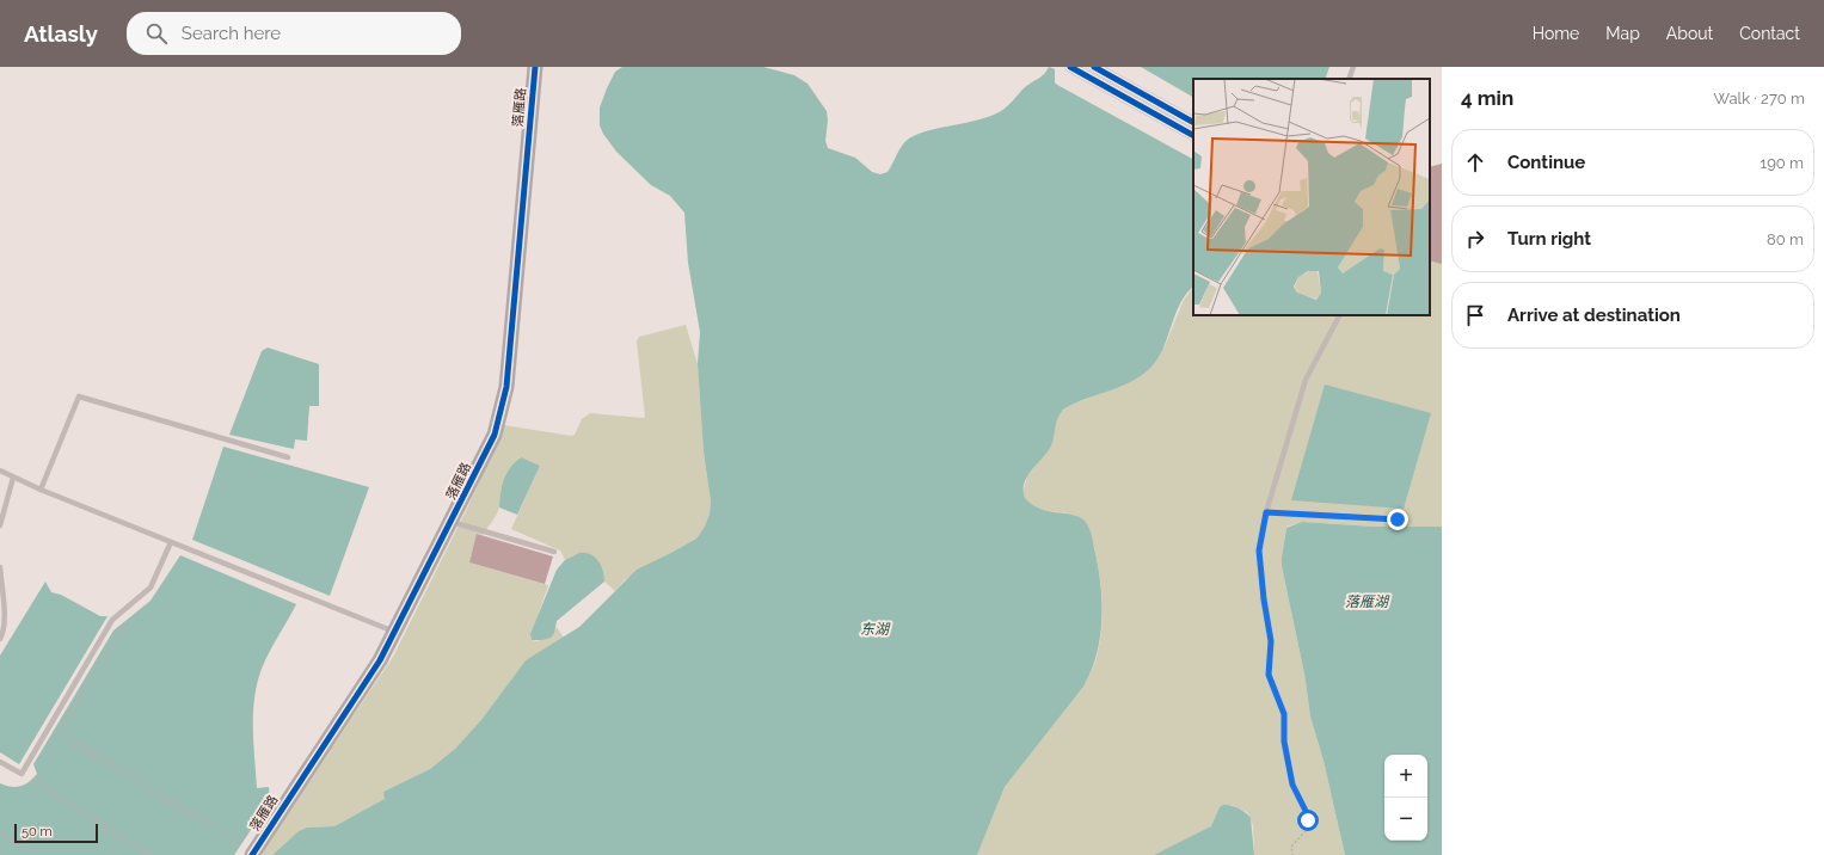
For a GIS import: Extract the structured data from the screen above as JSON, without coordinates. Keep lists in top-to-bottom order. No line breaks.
{"streets":{"street":["落雁路"]},"water":["落雁湖","东湖"],"scale_bar":"50 m","page":{"header":"Atlasly","search":"Search here","nav":["Home","Map","About","Contact"],"heading":["4 min","Walk · 270 m"],"list":[["Continue","190 m"],["Turn right","80 m"],"Arrive at destination"],"map_buttons":["+","−"],"scale":"50 m"}}
